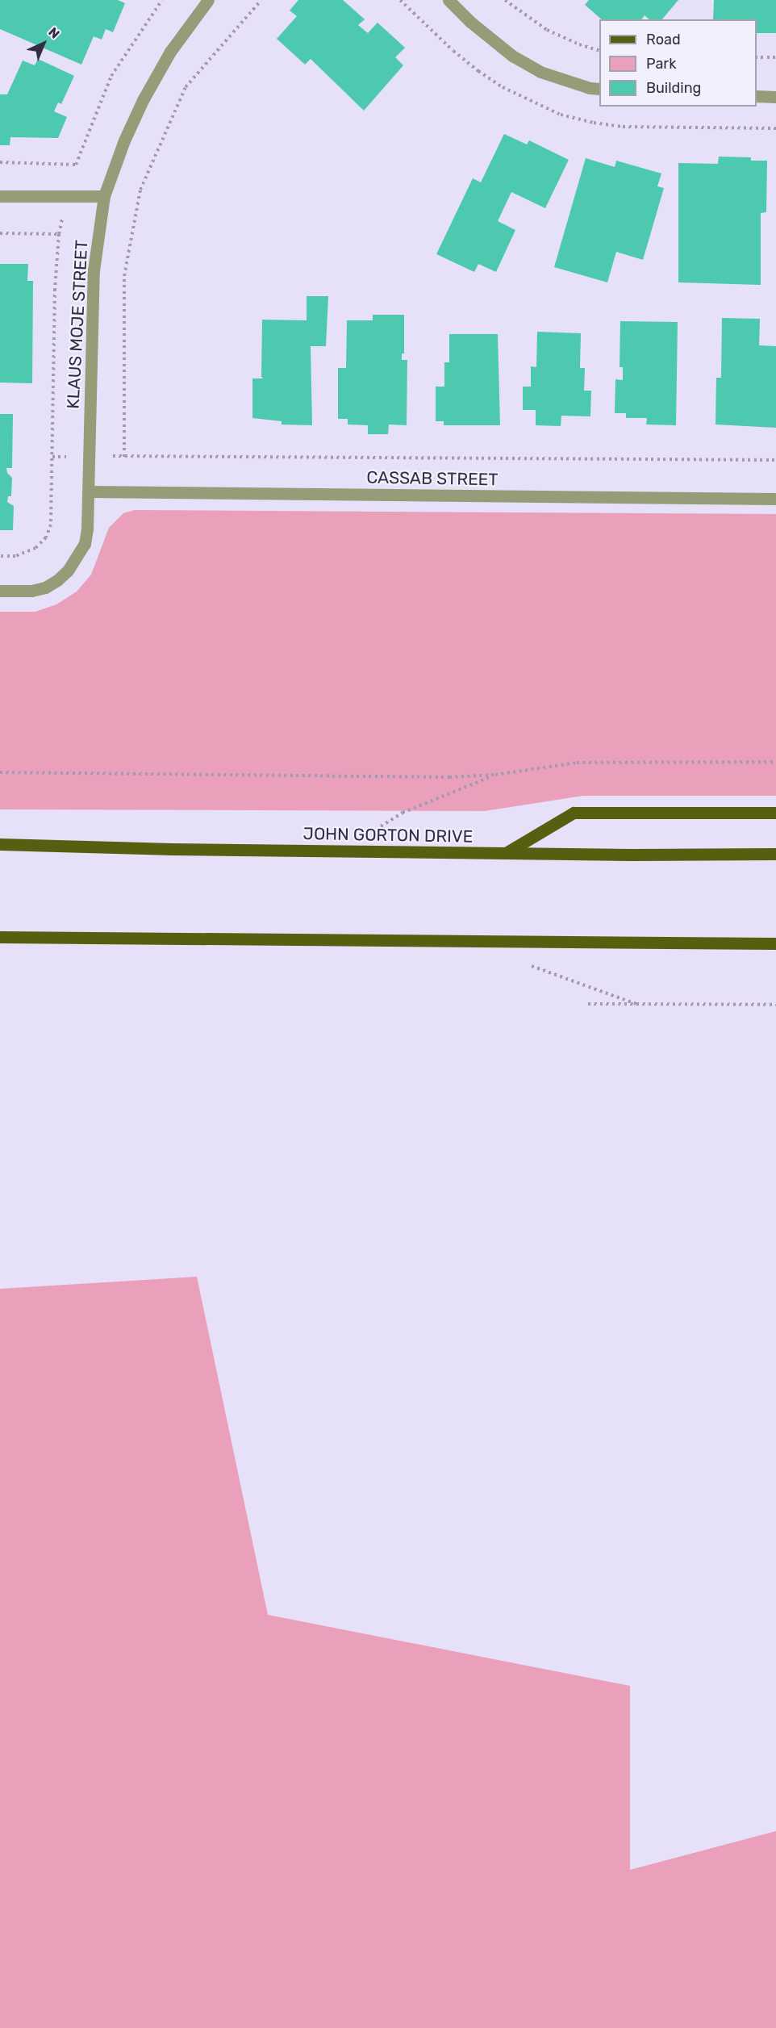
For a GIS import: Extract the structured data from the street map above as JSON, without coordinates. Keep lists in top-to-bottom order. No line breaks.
{"streets":{"main road":["JOHN GORTON DRIVE"],"street":["KLAUS MOJE STREET","CASSAB STREET"]},"crossings":[["KLAUS MOJE STREET","CASSAB STREET"]],"legend":["Road","Park","Building"],"north":"top right"}
